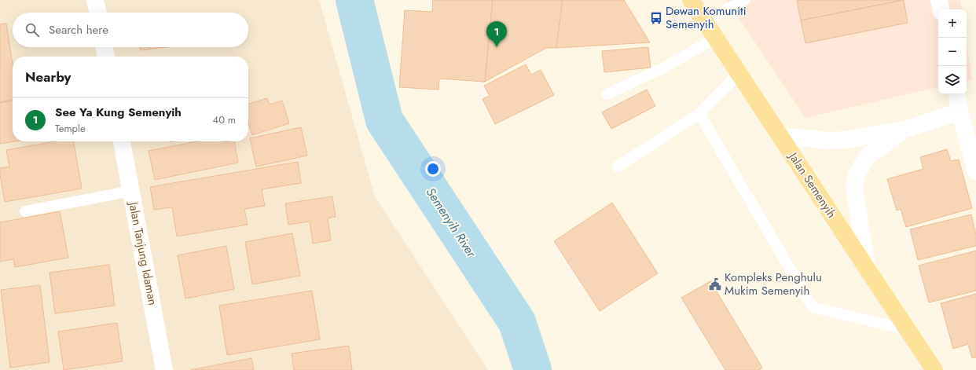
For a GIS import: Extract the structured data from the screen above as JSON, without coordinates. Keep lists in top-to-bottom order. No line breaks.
{"streets":{"main road":["Jalan Semenyih"],"street":["Jalan Tanjung Idaman"]},"water":["Semenyih River"],"places":{"bus stop":["Dewan Komuniti Semenyih"],"public building":["Kompleks Penghulu Mukim Semenyih"]},"page":{"map_buttons":["+","−"],"search":"Search here","pins":"1","heading":"Nearby","list":[{"mark":"1","name":"See Ya Kung Semenyih","note":"Temple","value":"40 m"}]}}
